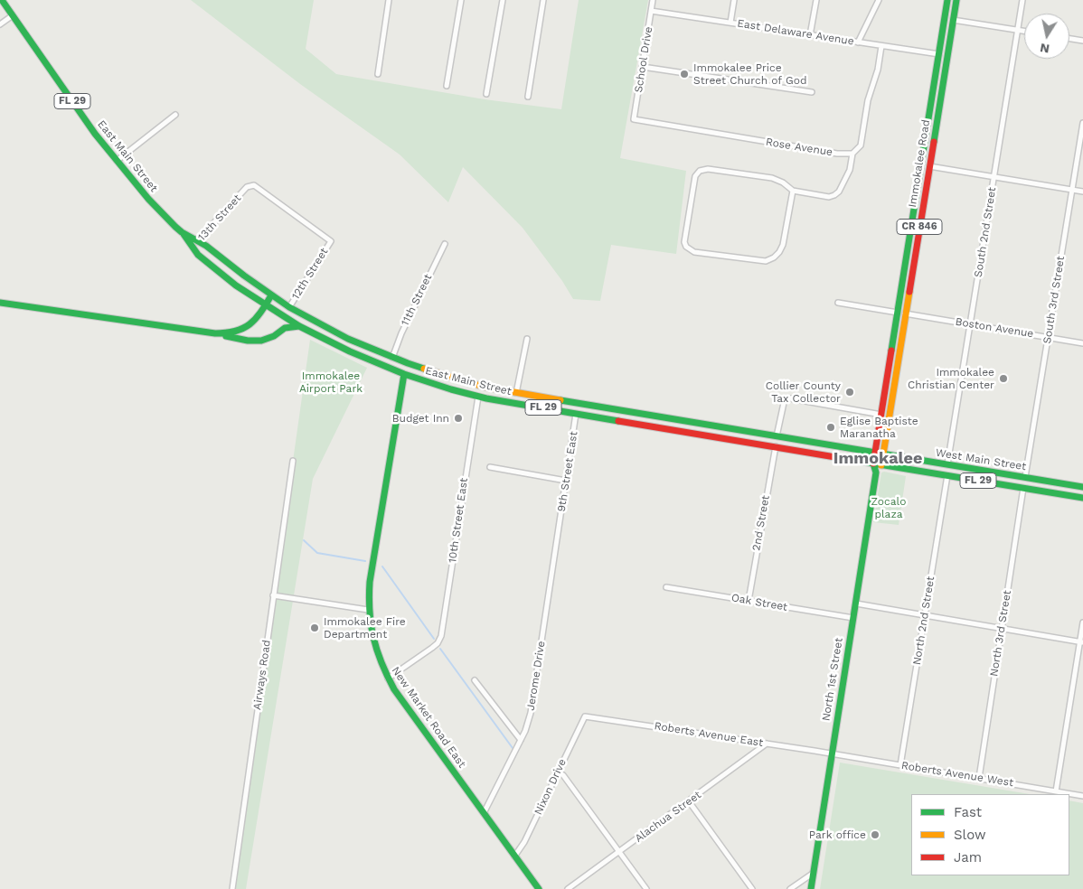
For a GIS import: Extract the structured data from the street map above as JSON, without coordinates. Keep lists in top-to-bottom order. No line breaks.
{"streets":{"main road":["FL 29","East Main Street","Immokalee Road","CR 846","West Main Street","North 1st Street","New Market Road East"],"street":["East Delaware Avenue","School Drive","Rose Avenue","13th Street","South 2nd Street","12th Street","11th Street","South 3rd Street","Boston Avenue","9th Street East","10th Street East","2nd Street","Oak Street","North 2nd Street","North 3rd Street","Airways Road","Jerome Drive","Roberts Avenue East","Roberts Avenue West","Nixon Drive","Alachua Street"]},"crossings":[["East Delaware Avenue","School Drive"],["East Delaware Avenue","Immokalee Road"],["School Drive","Rose Avenue"],["East Main Street","Immokalee Road"],["East Main Street","13th Street"],["East Main Street","12th Street"],["East Main Street","11th Street"],["East Main Street","West Main Street"],["East Main Street","9th Street East"],["East Main Street","10th Street East"],["East Main Street","2nd Street"],["East Main Street","North 1st Street"],["East Main Street","New Market Road East"],["Immokalee Road","Boston Avenue"],["Immokalee Road","West Main Street"],["Immokalee Road","North 1st Street"],["13th Street","12th Street"],["South 2nd Street","Boston Avenue"],["South 2nd Street","West Main Street"],["South 3rd Street","Boston Avenue"],["South 3rd Street","West Main Street"],["West Main Street","North 2nd Street"],["West Main Street","North 3rd Street"],["West Main Street","North 1st Street"],["9th Street East","Jerome Drive"],["10th Street East","New Market Road East"],["2nd Street","Oak Street"],["Oak Street","North 1st Street"],["North 2nd Street","Roberts Avenue West"],["North 3rd Street","Roberts Avenue West"],["Jerome Drive","New Market Road East"],["North 1st Street","Roberts Avenue East"],["North 1st Street","Roberts Avenue West"],["New Market Road East","Nixon Drive"],["Roberts Avenue East","Roberts Avenue West"],["Roberts Avenue East","Nixon Drive"],["Roberts Avenue East","Alachua Street"]],"districts":["Immokalee"],"parks":["Immokalee Airport Park","Zocalo plaza"],"places":["Immokalee Price Street Church of God","Immokalee Christian Center","Collier County Tax Collector","Budget Inn","Eglise Baptiste Maranatha","Immokalee Fire Department","Park office"],"legend":["Fast","Slow","Jam"],"north":"bottom"}
